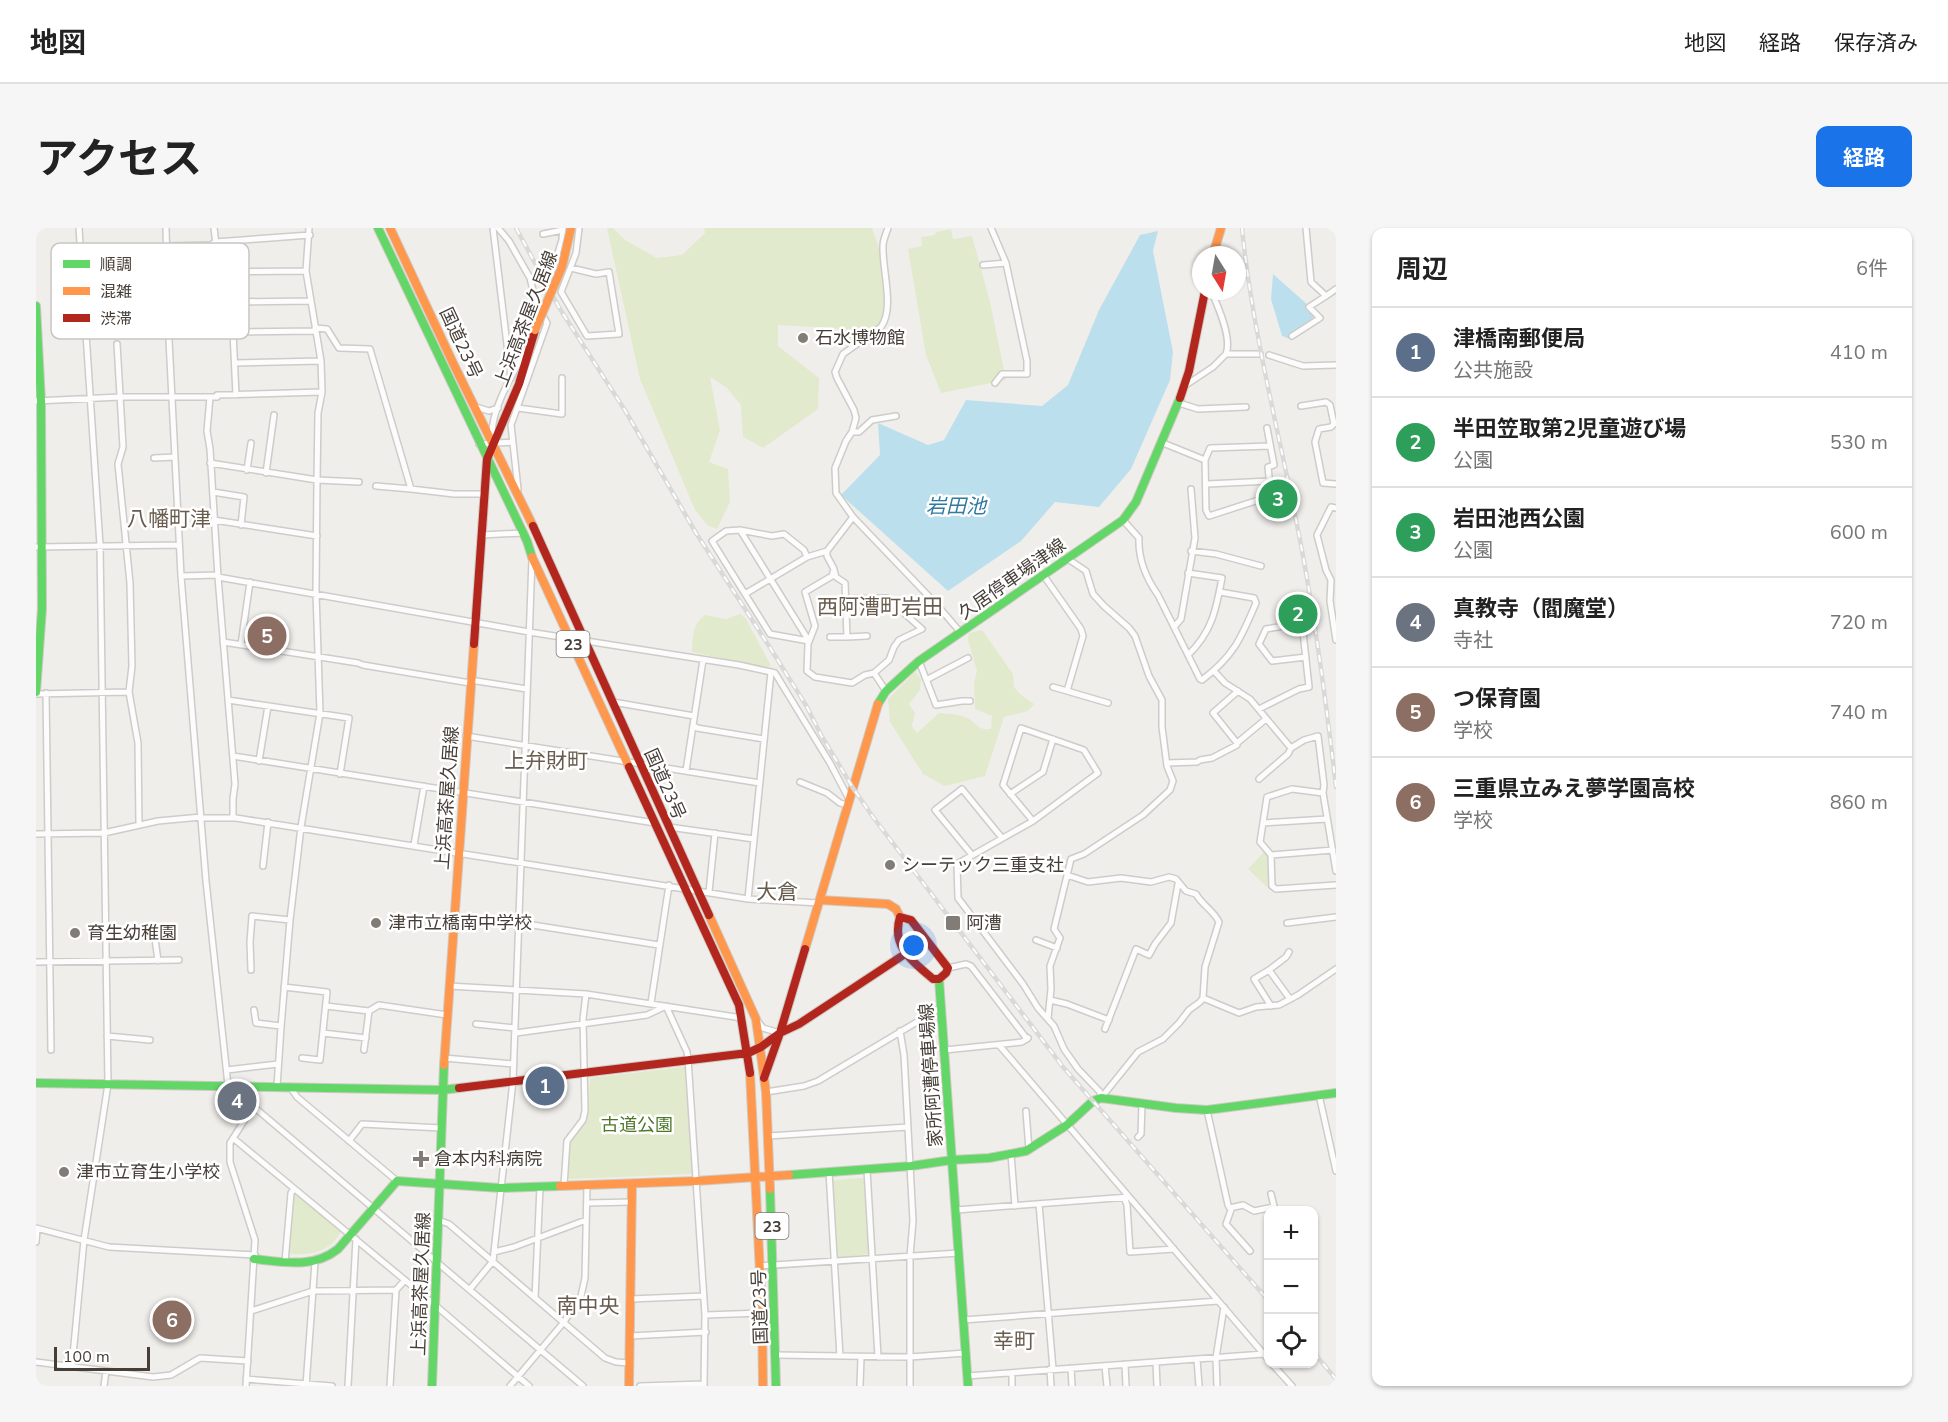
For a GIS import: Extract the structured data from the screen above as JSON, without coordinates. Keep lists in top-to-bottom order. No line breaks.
{"streets":{"main road":["上浜高茶屋久居線","国道23号","久居停車場津線","23","家所阿漕停車場線"]},"crossings":[["上浜高茶屋久居線","国道23号"],["国道23号","久居停車場津線"]],"districts":["八幡町津","西阿漕町岩田","上弁財町","大倉","南中央","幸町"],"water":["岩田池"],"parks":["古道公園"],"places":{"other":["石水博物館","シーテック三重支社","津市立橋南中学校","育生幼稚園","津市立育生小学校"],"transit":["阿漕"],"health":["倉本内科病院"]},"legend":["順調","混雑","渋滞"],"scale_bar":"100 m","north":"bottom","page":{"header":"地図","nav":["地図","経路","保存済み"],"title":"アクセス","buttons":"経路","heading":["周辺","6件"],"list":[{"mark":"1","name":"津橋南郵便局","note":"公共施設","value":"410 m"},{"mark":"2","name":"半田笠取第2児童遊び場","note":"公園","value":"530 m"},{"mark":"3","name":"岩田池西公園","note":"公園","value":"600 m"},{"mark":"4","name":"真教寺（閻魔堂）","note":"寺社","value":"720 m"},{"mark":"5","name":"つ保育園","note":"学校","value":"740 m"},{"mark":"6","name":"三重県立みえ夢学園高校","note":"学校","value":"860 m"}],"pins":["3","2","5","1","4","6"],"map_buttons":["+","−"],"scale":"100 m"}}
